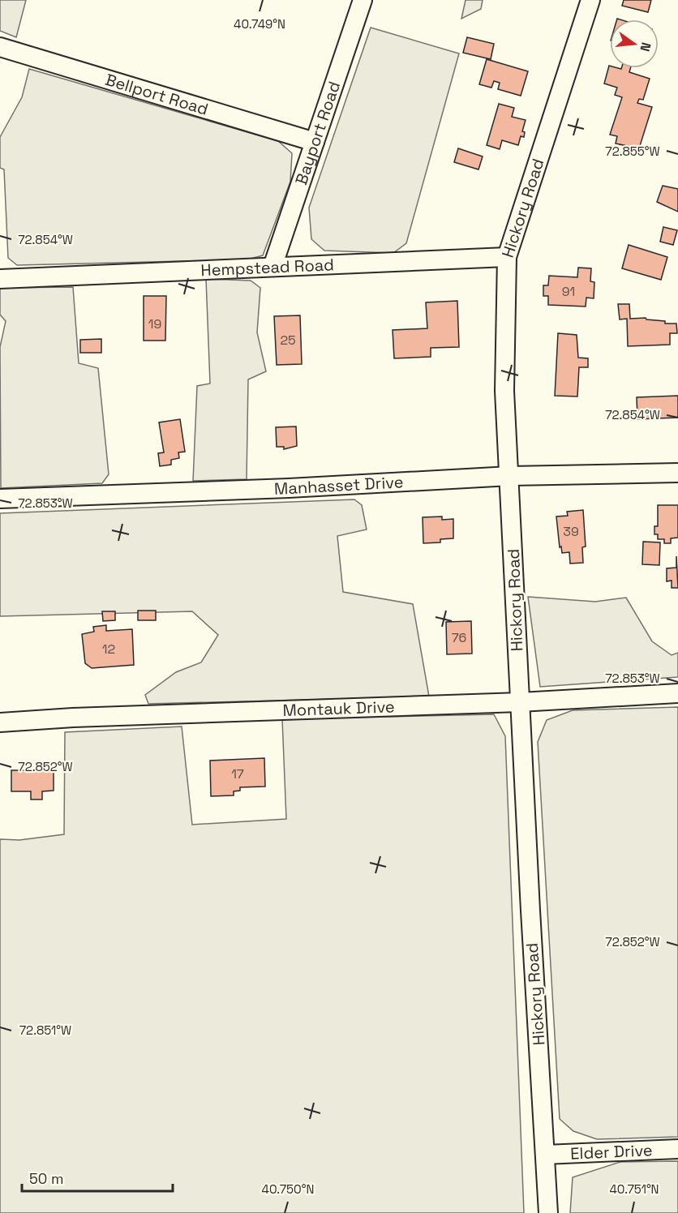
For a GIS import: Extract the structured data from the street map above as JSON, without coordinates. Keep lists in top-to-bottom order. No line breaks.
{"streets":{"street":["Bellport Road","Bayport Road","Hickory Road","Hempstead Road","Manhasset Drive","Montauk Drive","Elder Drive"]},"crossings":[["Bellport Road","Bayport Road"],["Bayport Road","Hempstead Road"],["Hickory Road","Hempstead Road"],["Hickory Road","Manhasset Drive"],["Hickory Road","Montauk Drive"],["Hickory Road","Elder Drive"]],"house_numbers":["91","19","25","39","76","12","17"],"scale_bar":"50 m","north":"right","coordinates":["40.749°N","72.855°W","72.854°W","72.853°W","72.852°W","72.851°W","40.750°N","40.751°N"]}
